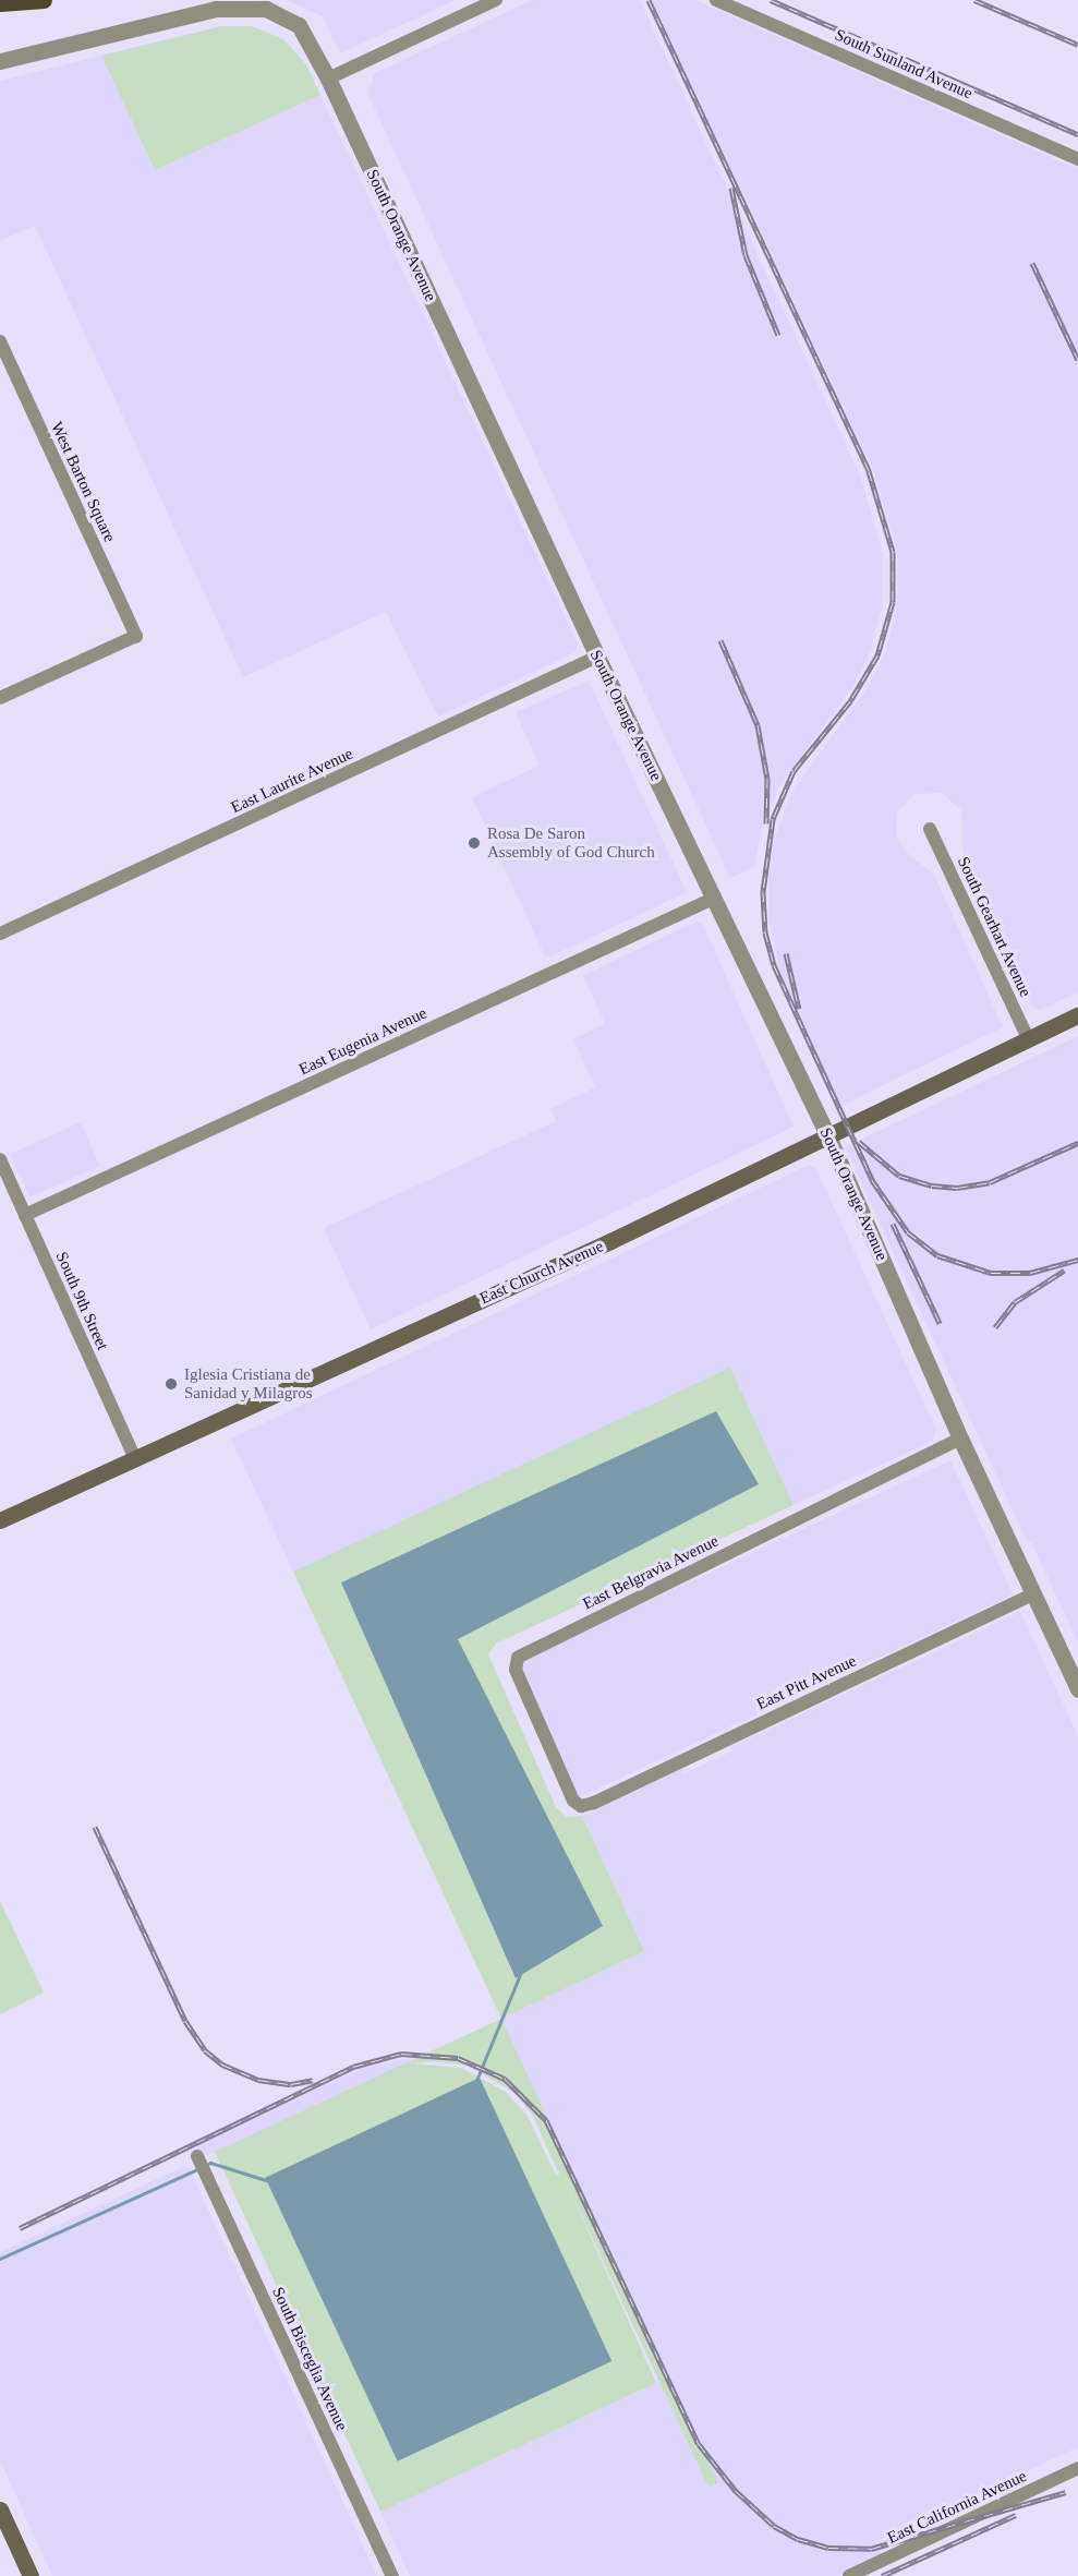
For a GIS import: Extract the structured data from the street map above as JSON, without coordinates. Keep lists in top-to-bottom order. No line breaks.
{"streets":{"main road":["East Church Avenue"],"street":["South Sunland Avenue","South Orange Avenue","West Barton Square","East Laurite Avenue","South Gearhart Avenue","East Eugenia Avenue","South 9th Street","East Belgravia Avenue","East Pitt Avenue","South Bisceglia Avenue","East California Avenue"]},"crossings":[["South Orange Avenue","East Laurite Avenue"],["South Orange Avenue","East Eugenia Avenue"],["South Orange Avenue","East Church Avenue"],["South Orange Avenue","East Belgravia Avenue"],["South Orange Avenue","East Pitt Avenue"],["South Gearhart Avenue","East Church Avenue"],["East Eugenia Avenue","South 9th Street"],["East Church Avenue","South 9th Street"],["East Belgravia Avenue","East Pitt Avenue"]],"places":["Rosa De Saron Assembly of God Church","Iglesia Cristiana de Sanidad y Milagros"]}
